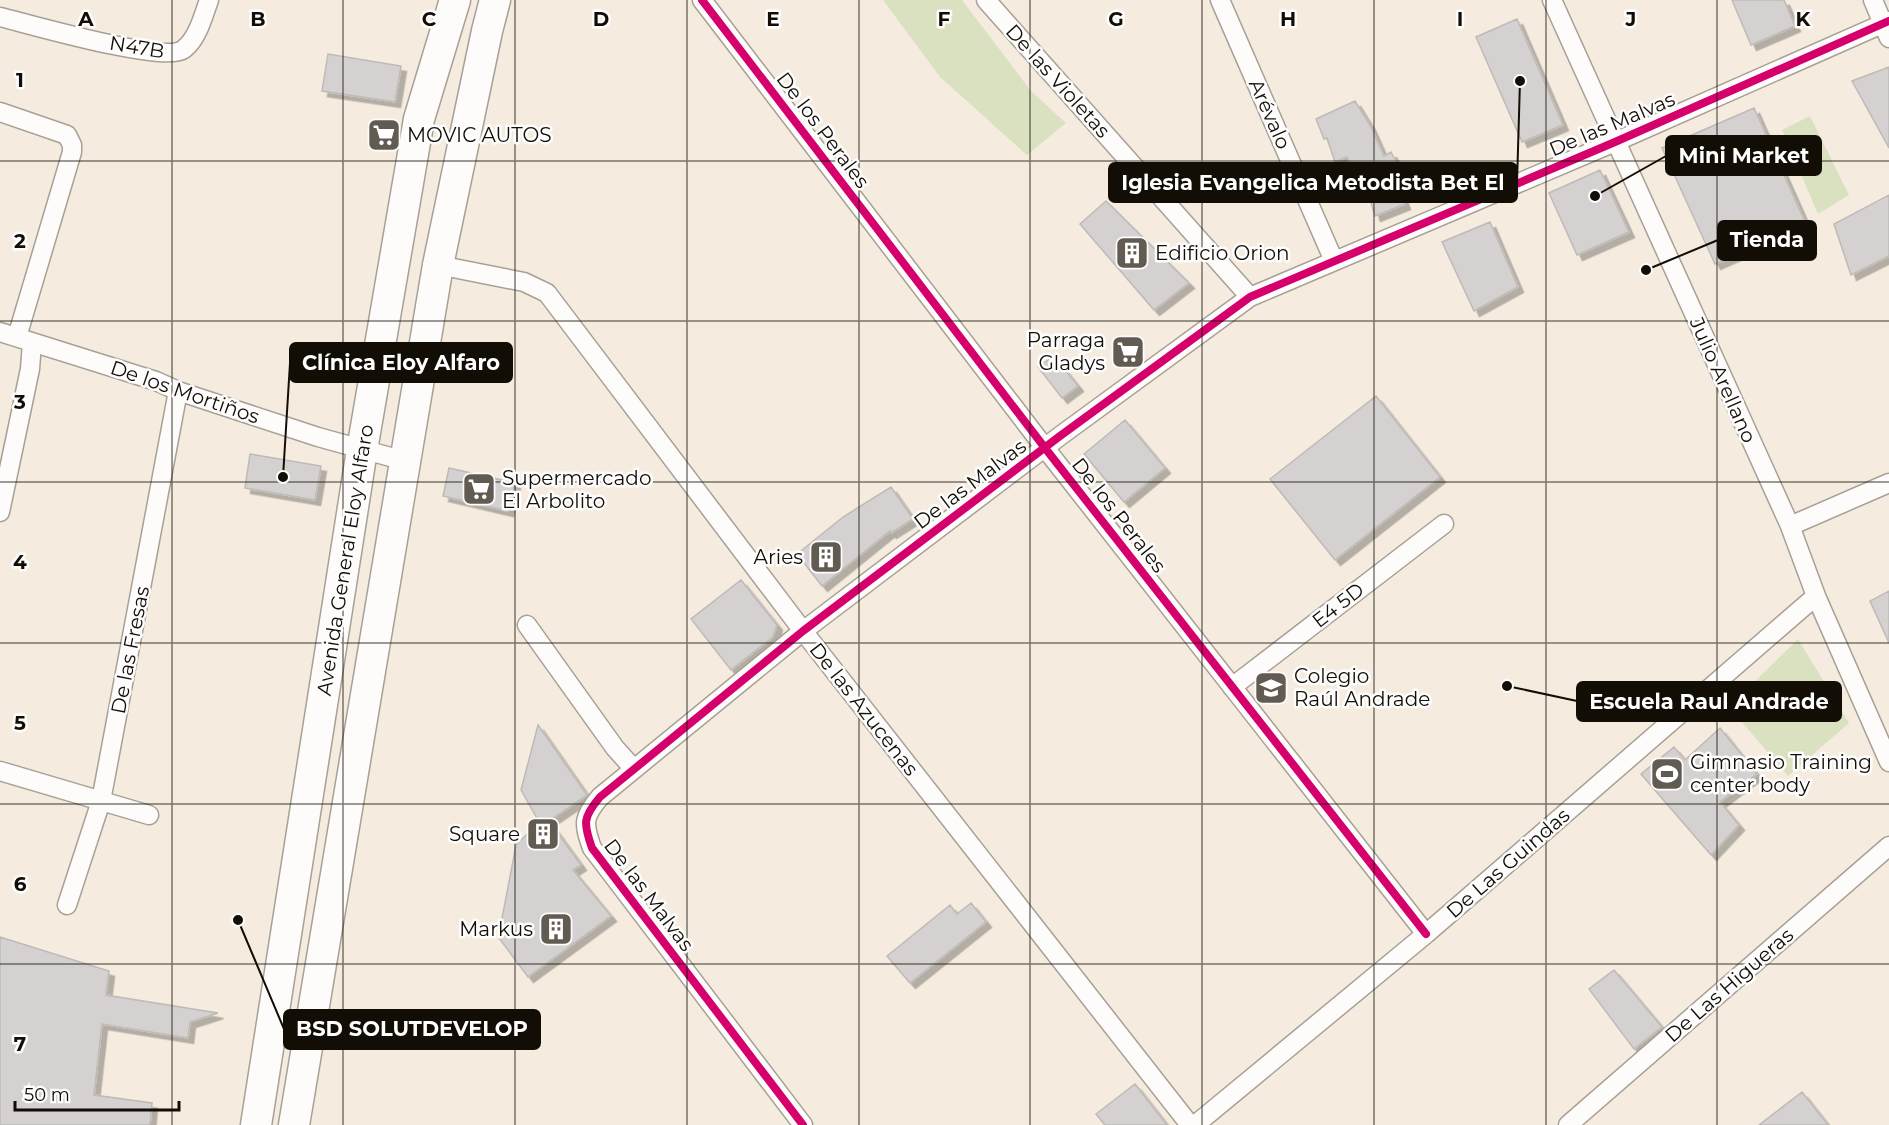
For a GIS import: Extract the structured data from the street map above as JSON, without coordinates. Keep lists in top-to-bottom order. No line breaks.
{"streets":{"main road":["Avenida General Eloy Alfaro"],"street":["N47B","De las Violetas","Arévalo","De las Malvas","De los Perales","Julio Arellano","De los Mortiños","E4 5D","De las Fresas","De las Azucenas","De Las Guindas","De Las Higueras"]},"crossings":[["De las Violetas","De las Malvas"],["Arévalo","De las Malvas"],["De las Malvas","De los Perales"],["De las Malvas","Julio Arellano"],["De las Malvas","De las Azucenas"],["De los Perales","E4 5D"],["De los Perales","De Las Guindas"],["Julio Arellano","De Las Guindas"],["De los Mortiños","Avenida General Eloy Alfaro"],["De los Mortiños","De las Fresas"]],"places":{"other":["Iglesia Evangelica Metodista Bet El","Mini Market","Tienda","Clínica Eloy Alfaro","Escuela Raul Andrade","BSD SOLUTDEVELOP"],"supermarket":["MOVIC AUTOS","Parraga Gladys","Supermercado El Arbolito"],"building":["Edificio Orion","Aries","Square","Markus"],"school or university":["Colegio Raúl Andrade"],"sports":["Gimnasio Training center body"]},"scale_bar":"50 m","grid":{"columns":["A","B","C","D","E","F","G","H","I","J","K"],"rows":["1","2","3","4","5","6","7"]}}
